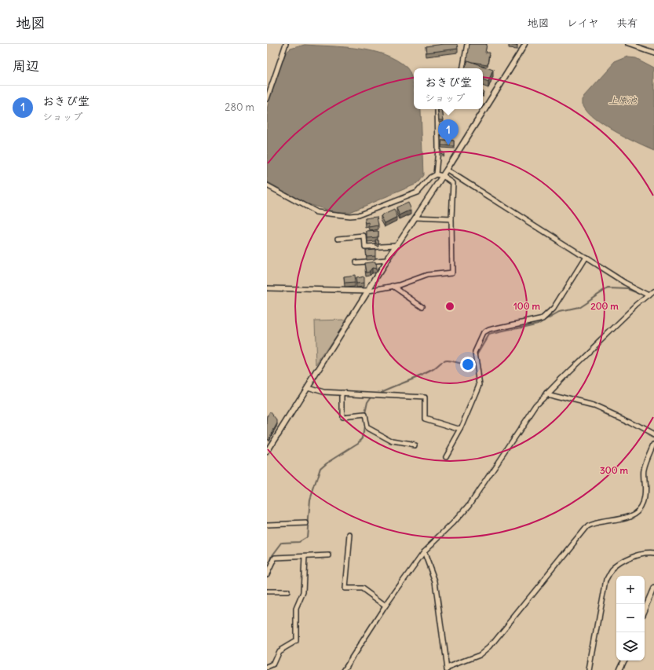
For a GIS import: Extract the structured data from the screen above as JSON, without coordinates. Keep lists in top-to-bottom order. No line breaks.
{"water":["上原池"],"page":{"header":"地図","nav":["地図","レイヤ","共有"],"heading":"周辺","popup":["おきび堂","ショップ"],"list":[{"mark":"1","name":"おきび堂","note":"ショップ","value":"280 m"}],"pins":"1","map_buttons":["+","−"]},"rings":["100 m","200 m","300 m"]}
